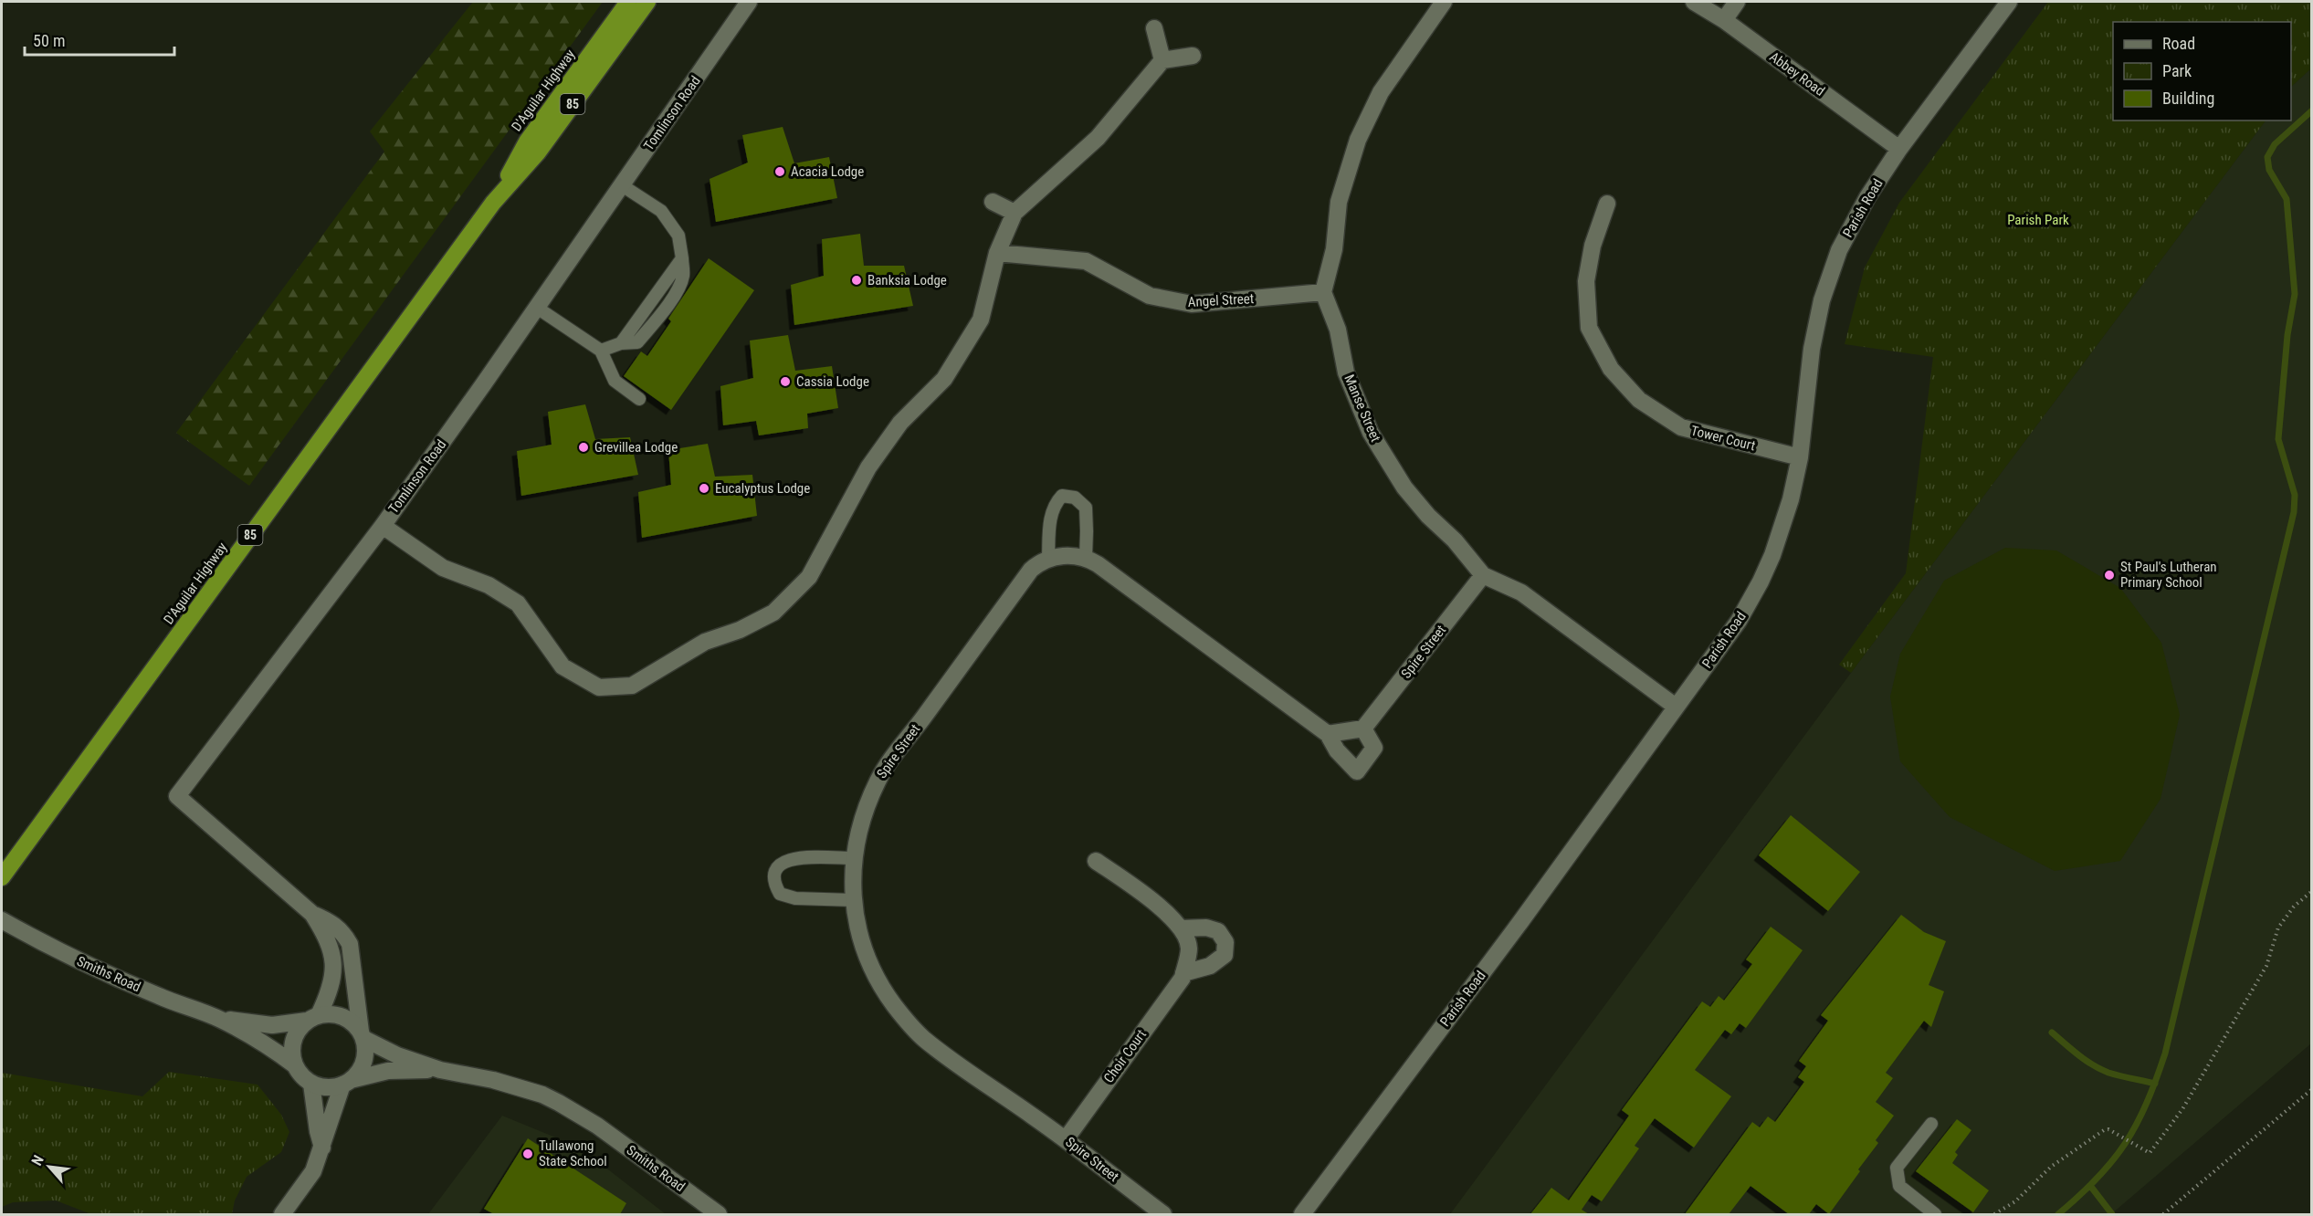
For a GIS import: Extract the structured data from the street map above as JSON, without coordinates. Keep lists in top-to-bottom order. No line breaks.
{"streets":{"highway":["D'Aguilar Highway","85"],"street":["Abbey Road","Tomlinson Road","Parish Road","Angel Street","Manse Street","Tower Court","Spire Street","Smiths Road","Choir Court"]},"crossings":[["Abbey Road","Parish Road"],["Tomlinson Road","Smiths Road"],["Parish Road","Manse Street"],["Parish Road","Tower Court"],["Angel Street","Manse Street"],["Manse Street","Spire Street"],["Spire Street","Choir Court"]],"parks":["Parish Park"],"places":["Acacia Lodge","Banksia Lodge","Cassia Lodge","Grevillea Lodge","Eucalyptus Lodge","St Paul's Lutheran Primary School","Tullawong State School"],"legend":["Road","Park","Building"],"scale_bar":"50 m","north":"top left"}
